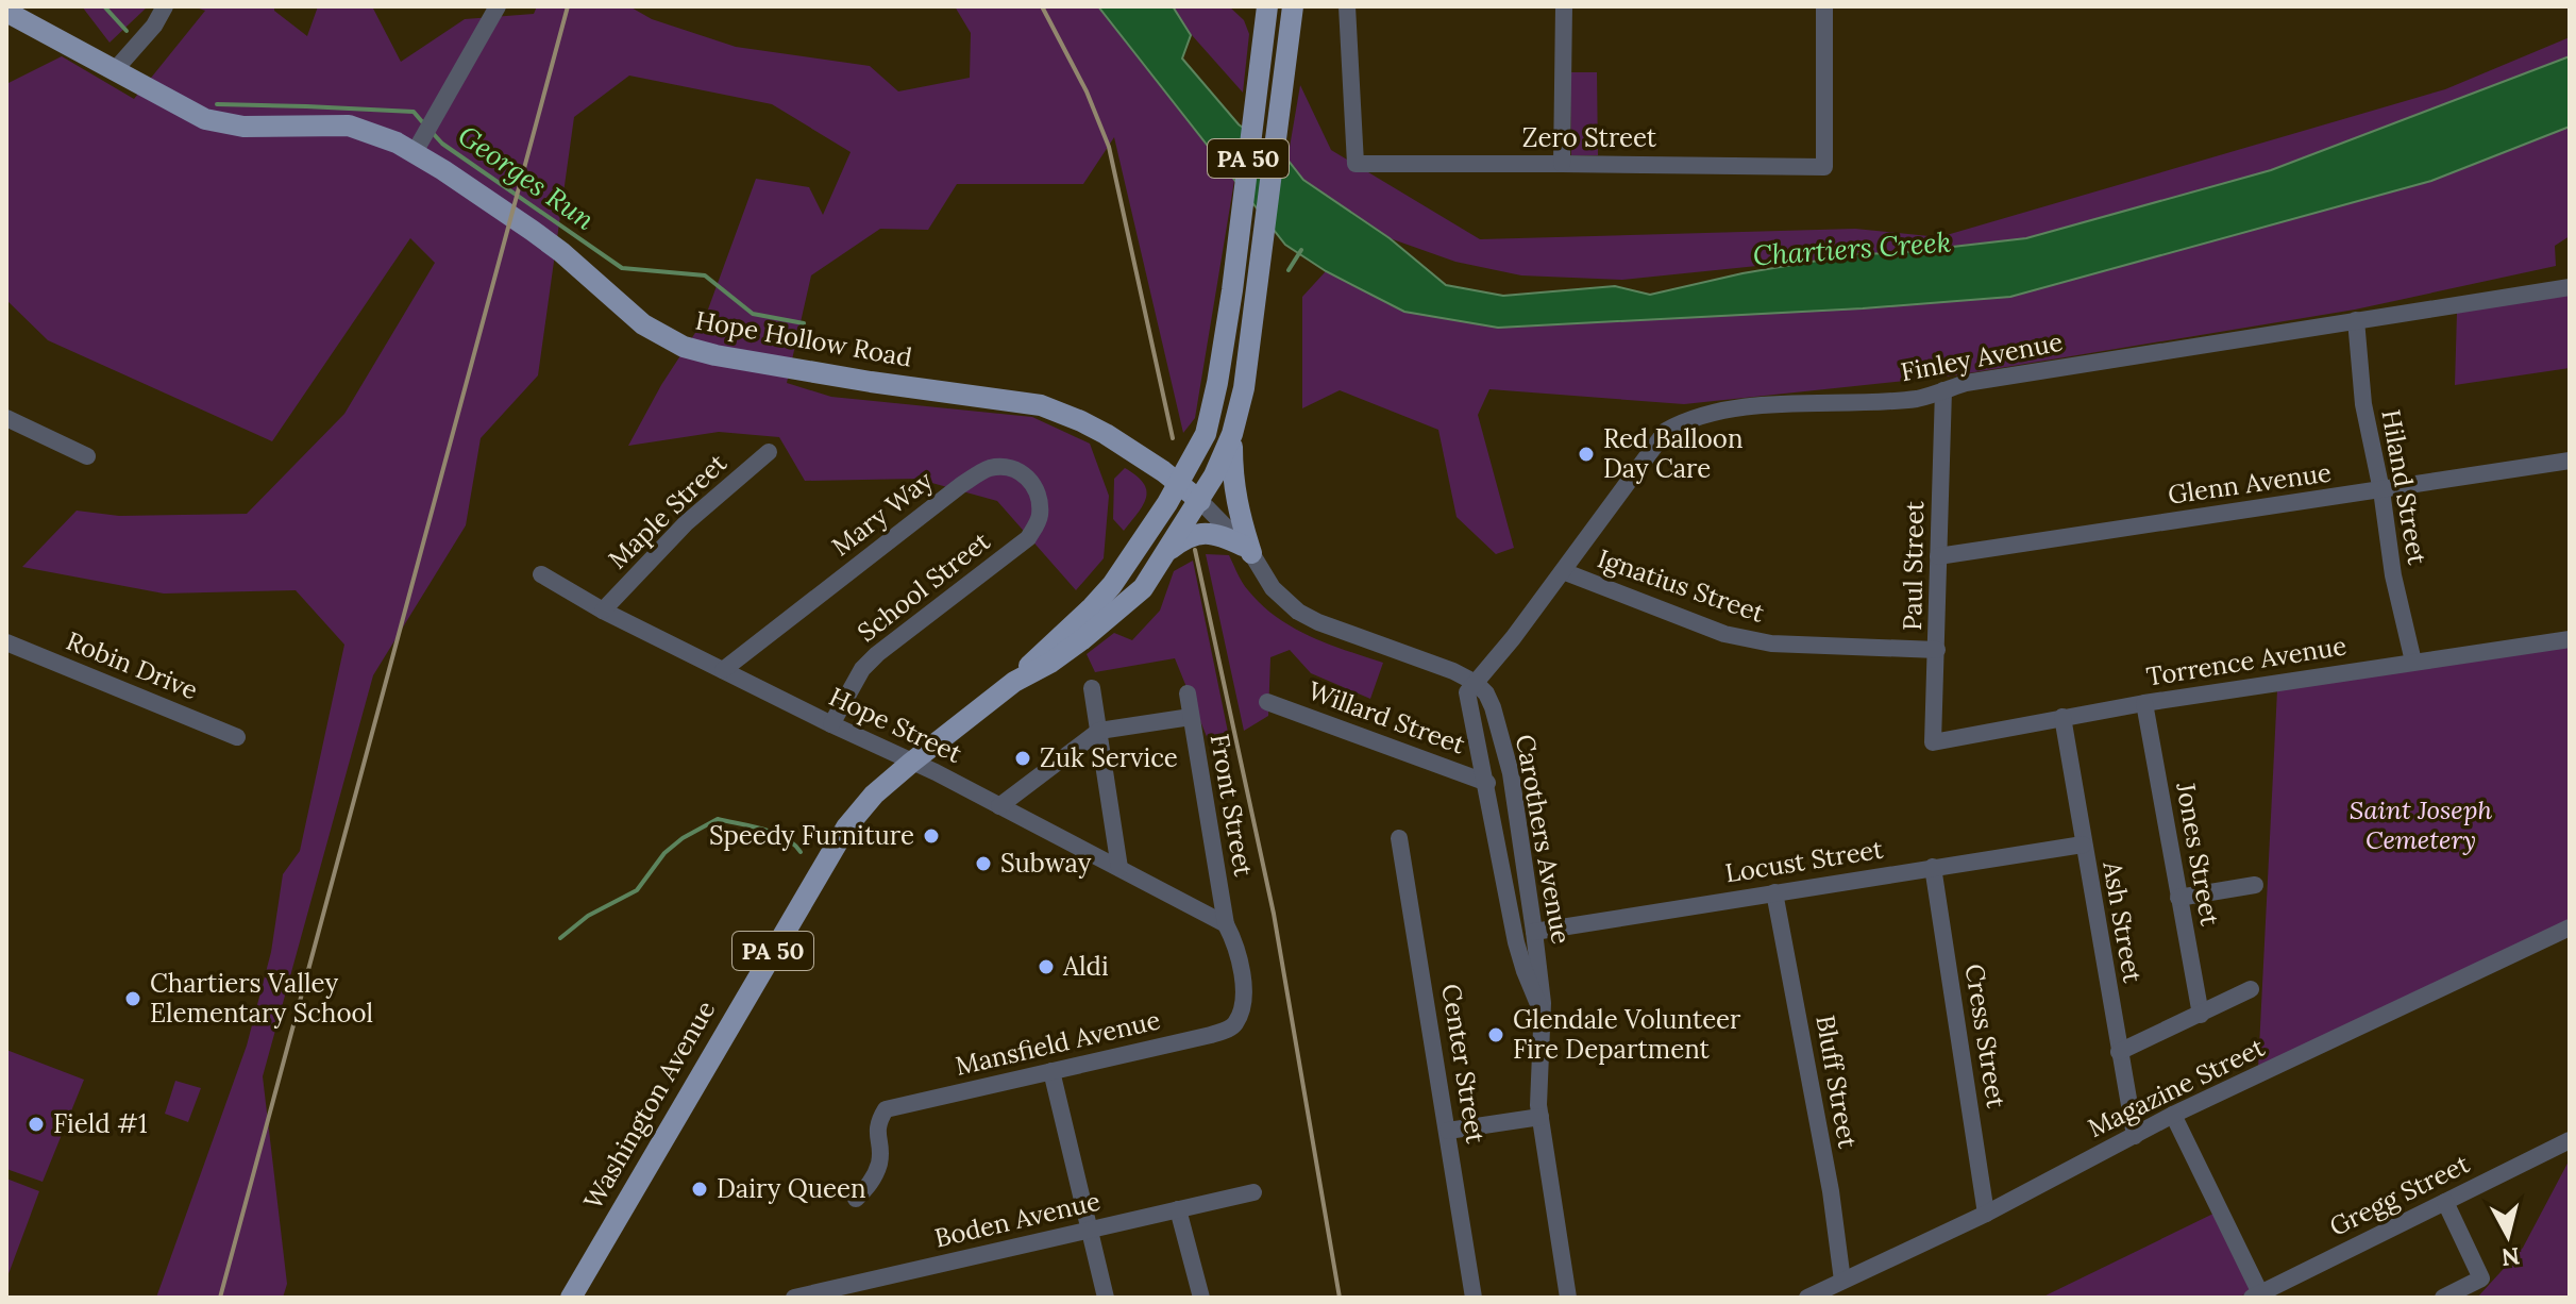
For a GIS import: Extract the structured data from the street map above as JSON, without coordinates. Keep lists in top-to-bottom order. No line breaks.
{"streets":{"main road":["PA 50","Hope Hollow Road","Washington Avenue"],"street":["Zero Street","Finley Avenue","Glenn Avenue","Hiland Street","Maple Street","Mary Way","Paul Street","Ignatius Street","School Street","Torrence Avenue","Robin Drive","Willard Street","Hope Street","Front Street","Carothers Avenue","Jones Street","Locust Street","Ash Street","Cress Street","Mansfield Avenue","Center Street","Bluff Street","Magazine Street","Gregg Street","Boden Avenue"]},"crossings":[["Hope Hollow Road","Washington Avenue"],["Finley Avenue","Hiland Street"],["Finley Avenue","Paul Street"],["Finley Avenue","Ignatius Street"],["Finley Avenue","Carothers Avenue"],["Glenn Avenue","Hiland Street"],["Glenn Avenue","Paul Street"],["Hiland Street","Torrence Avenue"],["Maple Street","Hope Street"],["Mary Way","School Street"],["Mary Way","Hope Street"],["Paul Street","Ignatius Street"],["Paul Street","Torrence Avenue"],["School Street","Hope Street"],["Torrence Avenue","Jones Street"],["Torrence Avenue","Ash Street"],["Hope Street","Front Street"],["Hope Street","Mansfield Avenue"],["Hope Street","Washington Avenue"],["Front Street","Mansfield Avenue"],["Carothers Avenue","Locust Street"],["Locust Street","Ash Street"],["Locust Street","Cress Street"],["Locust Street","Bluff Street"],["Ash Street","Magazine Street"],["Cress Street","Magazine Street"],["Bluff Street","Magazine Street"]],"water":["Georges Run","Chartiers Creek"],"parks":["Saint Joseph Cemetery"],"places":["Red Balloon Day Care","Zuk Service","Speedy Furniture","Subway","Aldi","Chartiers Valley Elementary School","Glendale Volunteer Fire Department","Field #1","Dairy Queen"],"north":"bottom"}
